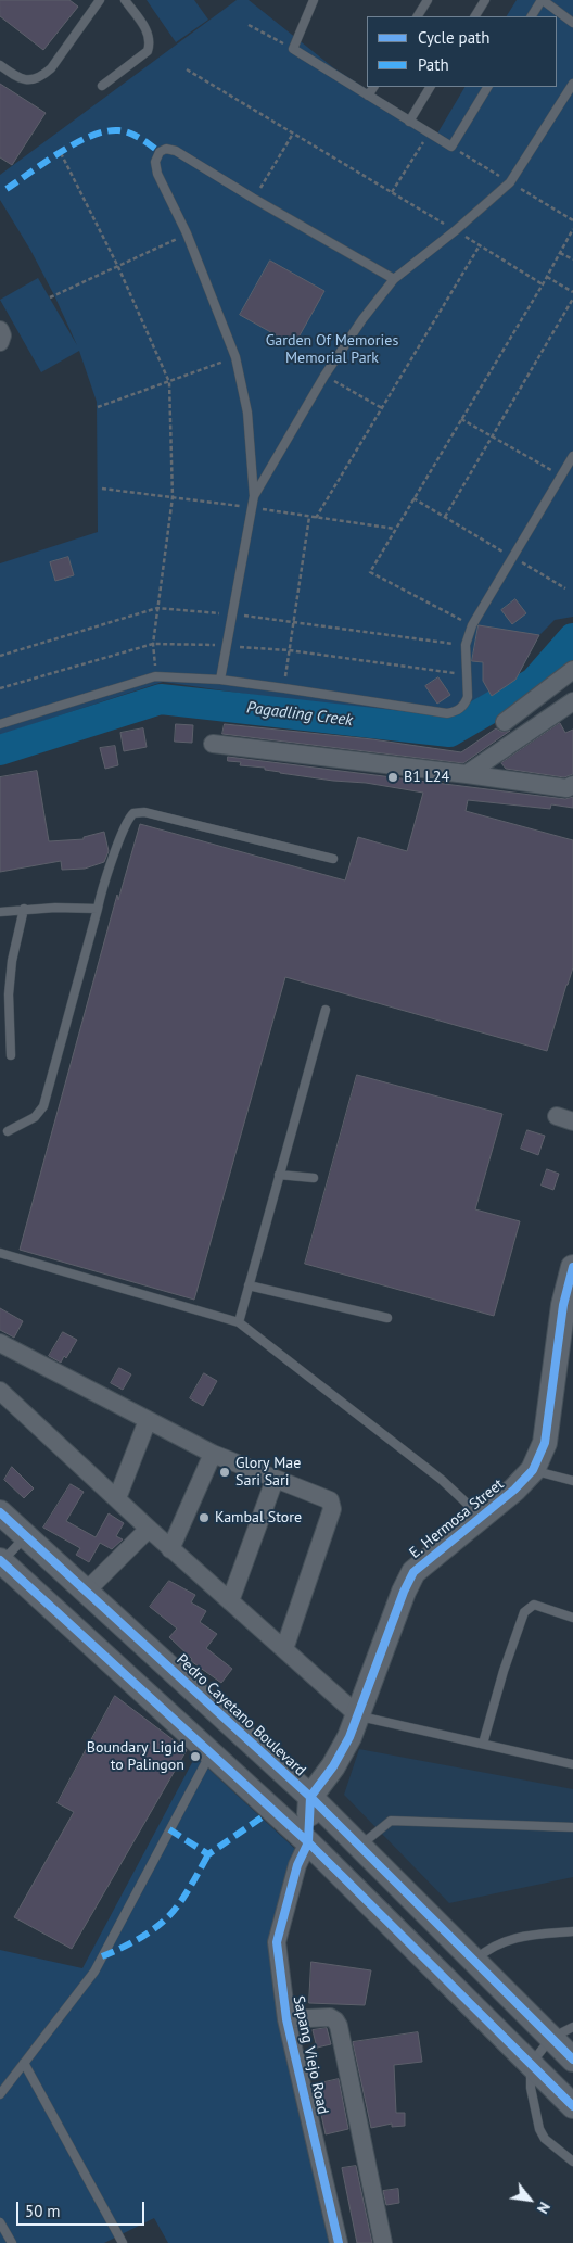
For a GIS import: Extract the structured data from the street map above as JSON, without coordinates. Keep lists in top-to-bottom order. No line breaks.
{"streets":{"main road":["E. Hermosa Street","Pedro Cayetano Boulevard"],"street":["Sapang Viejo Road"]},"crossings":[["E. Hermosa Street","Pedro Cayetano Boulevard"]],"water":["Pagadling Creek"],"parks":["Garden Of Memories Memorial Park"],"places":["B1 L24","Glory Mae Sari Sari","Kambal Store","Boundary Ligid to Palingon"],"legend":["Cycle path","Path"],"scale_bar":"50 m","north":"bottom right"}
